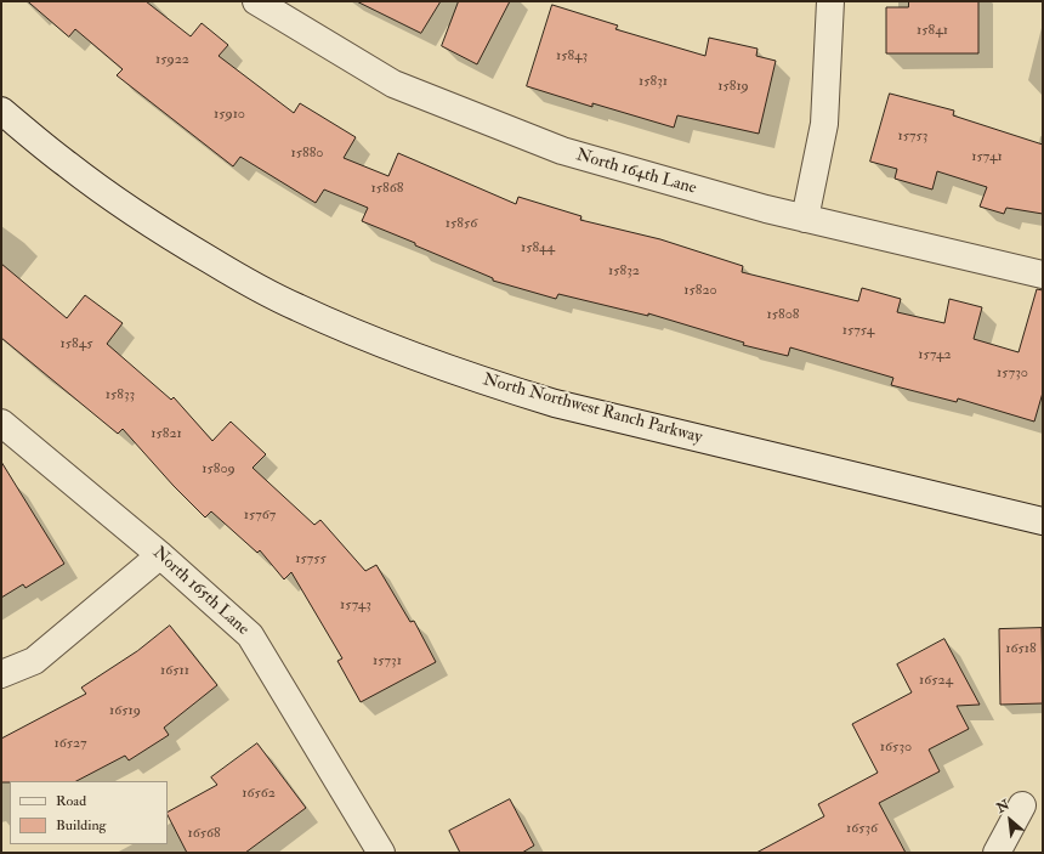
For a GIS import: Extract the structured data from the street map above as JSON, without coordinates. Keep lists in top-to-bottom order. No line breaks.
{"streets":{"street":["North 164th Lane","North Northwest Ranch Parkway","North 165th Lane"]},"house_numbers":["15841","15843","15922","15831","15819","15910","15753","15880","15741","15868","15856","15844","15832","15820","15808","15754","15845","15742","15730","15833","15821","15809","15767","15755","15743","16518","15731","16511","16524","16519","16527","16530","16562","16536","16568"],"legend":["Road","Building"],"north":"top left"}
